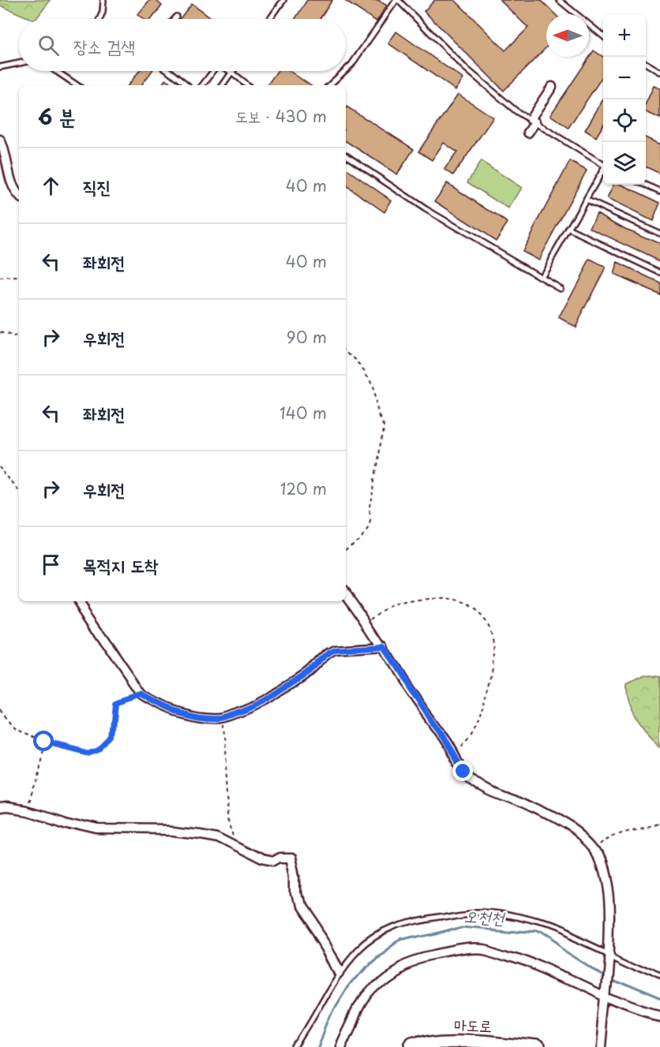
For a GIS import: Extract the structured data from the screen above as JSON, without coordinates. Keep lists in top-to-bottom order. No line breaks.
{"streets":{"main road":["마도로"]},"water":["오천천"],"north":"left","page":{"map_buttons":["+","−"],"search":"장소 검색","heading":["6 분","도보 · 430 m"],"list":[["직진","40 m"],["좌회전","40 m"],["우회전","90 m"],["좌회전","140 m"],["우회전","120 m"],"목적지 도착"]}}
